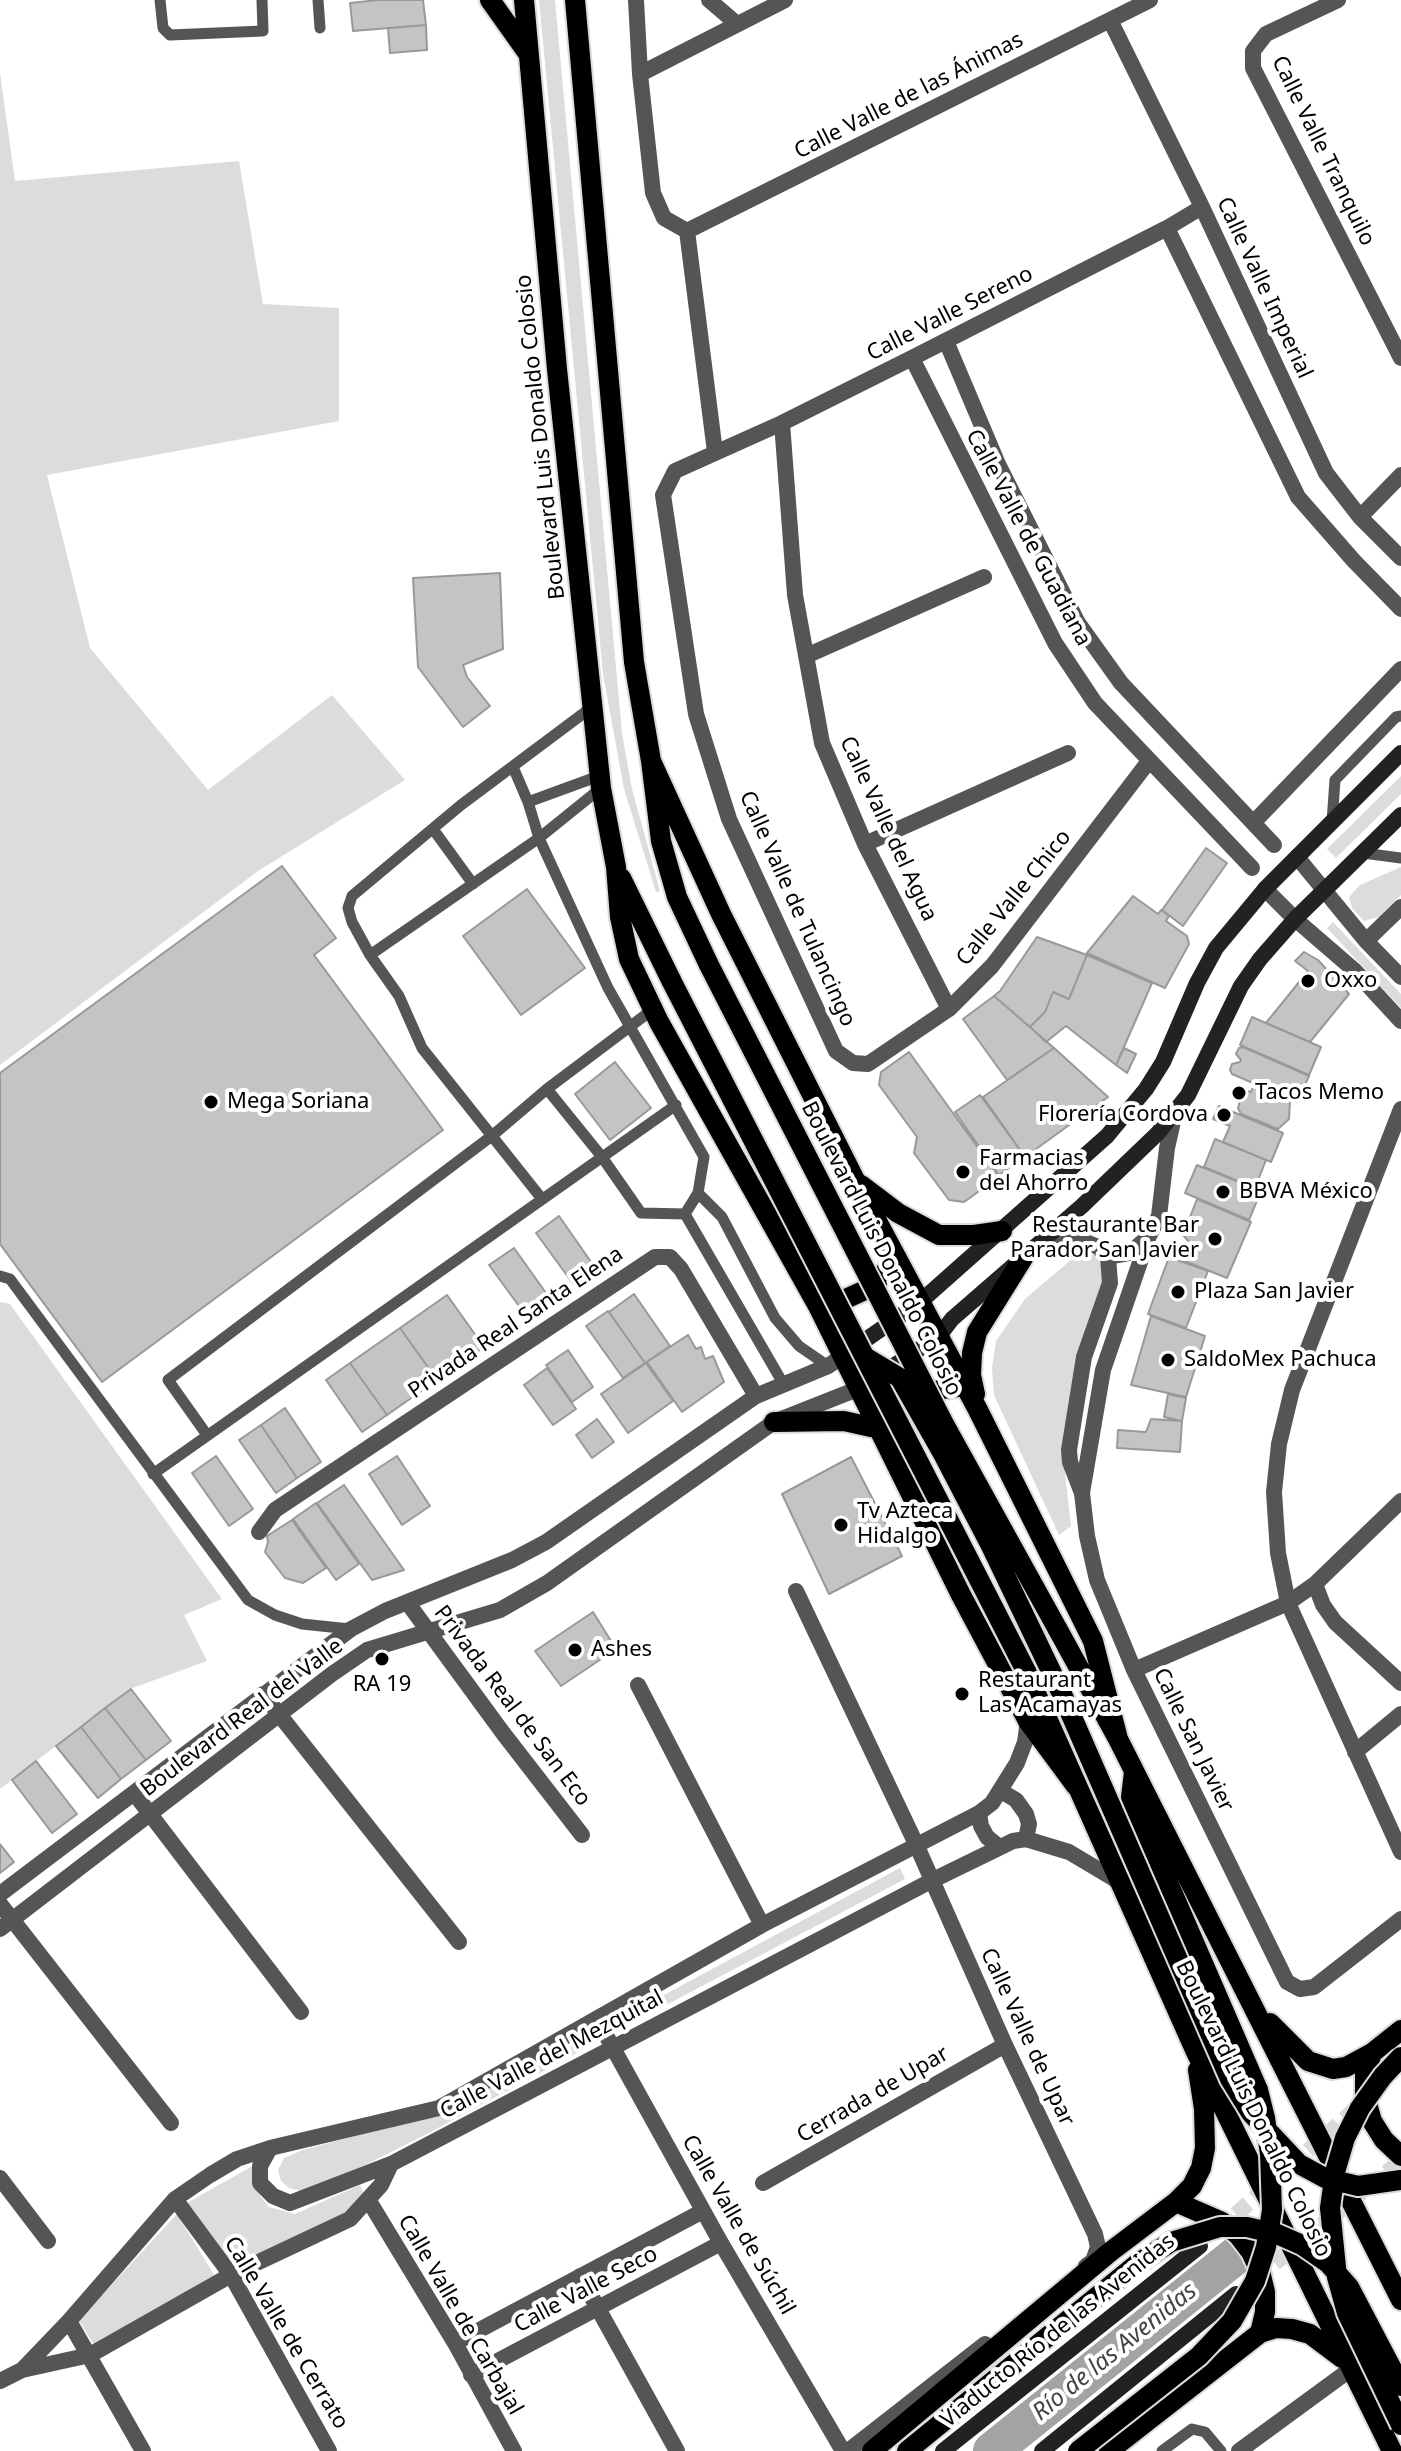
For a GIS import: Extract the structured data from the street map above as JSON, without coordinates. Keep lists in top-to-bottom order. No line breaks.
{"streets":{"main road":["Boulevard Luis Donaldo Colosio","Viaducto Río de las Avenidas"],"street":["Calle Valle de las Ánimas","Calle Valle Tranquilo","Calle Valle Imperial","Calle Valle Sereno","Calle Valle de Guadiana","Calle Valle del Agua","Calle Valle Chico","Calle Valle de Tulancingo","Privada Real Santa Elena","Privada Real de San Eco","Boulevard Real del Valle","Calle San Javier","Calle Valle de Upar","Calle Valle del Mezquital","Cerrada de Upar","Calle Valle de Súchil","Calle Valle Seco","Calle Valle de Carbajal","Calle Valle de Cerrato"]},"crossings":[["Calle Valle de las Ánimas","Calle Valle Imperial"],["Calle Valle Imperial","Calle Valle Sereno"],["Calle Valle Sereno","Calle Valle de Guadiana"],["Calle Valle Sereno","Calle Valle del Agua"],["Calle Valle Sereno","Calle Valle de Tulancingo"],["Boulevard Luis Donaldo Colosio","Boulevard Real del Valle"],["Boulevard Luis Donaldo Colosio","Calle Valle del Mezquital"],["Calle Valle de Guadiana","Calle Valle Chico"],["Calle Valle del Agua","Calle Valle Chico"],["Calle Valle Chico","Calle Valle de Tulancingo"],["Privada Real Santa Elena","Boulevard Real del Valle"],["Privada Real de San Eco","Boulevard Real del Valle"],["Calle Valle de Upar","Calle Valle del Mezquital"],["Calle Valle de Upar","Cerrada de Upar"],["Calle Valle de Upar","Calle Valle de Súchil"],["Calle Valle del Mezquital","Calle Valle de Súchil"],["Calle Valle del Mezquital","Calle Valle de Carbajal"],["Calle Valle del Mezquital","Calle Valle de Cerrato"],["Calle Valle de Súchil","Calle Valle Seco"],["Calle Valle Seco","Calle Valle de Carbajal"]],"water":["Río de las Avenidas"],"places":["Oxxo","Tacos Memo","Mega Soriana","Florería Cordova","Farmacias del Ahorro","BBVA México","Restaurante Bar Parador San Javier","Plaza San Javier","SaldoMex Pachuca","Tv Azteca Hidalgo","Ashes","RA 19","Restaurant Las Acamayas"]}
